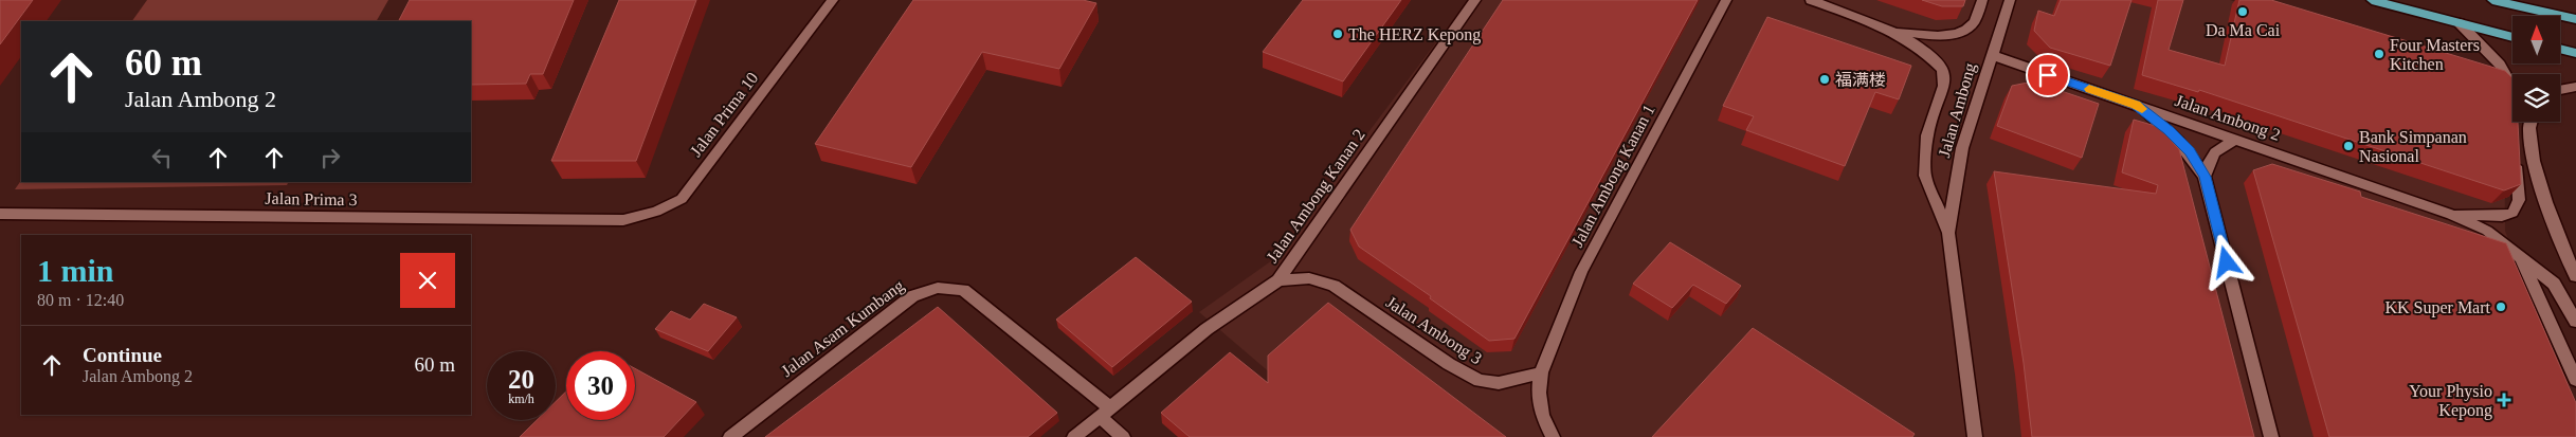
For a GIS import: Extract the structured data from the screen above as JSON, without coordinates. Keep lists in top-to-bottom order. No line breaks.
{"streets":{"street":["Jalan Ambong","Jalan Prima 10","Jalan Ambong 2","Jalan Ambong Kanan 1","Jalan Ambong Kanan 2","Jalan Prima 3","Jalan Asam Kumbang","Jalan Ambong 3"]},"crossings":[["Jalan Ambong","Jalan Ambong 2"],["Jalan Prima 10","Jalan Prima 3"],["Jalan Ambong Kanan 1","Jalan Ambong 3"],["Jalan Ambong Kanan 2","Jalan Asam Kumbang"],["Jalan Ambong Kanan 2","Jalan Ambong 3"]],"places":{"other":["Da Ma Cai","The HERZ Kepong","Four Masters Kitchen","福满楼","Bank Simpanan Nasional","KK Super Mart"],"health":["Your Physio Kepong"]},"north":"top","page":{"turn":["60 m","Jalan Ambong 2"],"heading":["1 min","80 m · 12:40"],"list":[{"name":"Continue","note":"Jalan Ambong 2","value":"60 m"}],"speed":"20 km/h","limit":"30"}}
